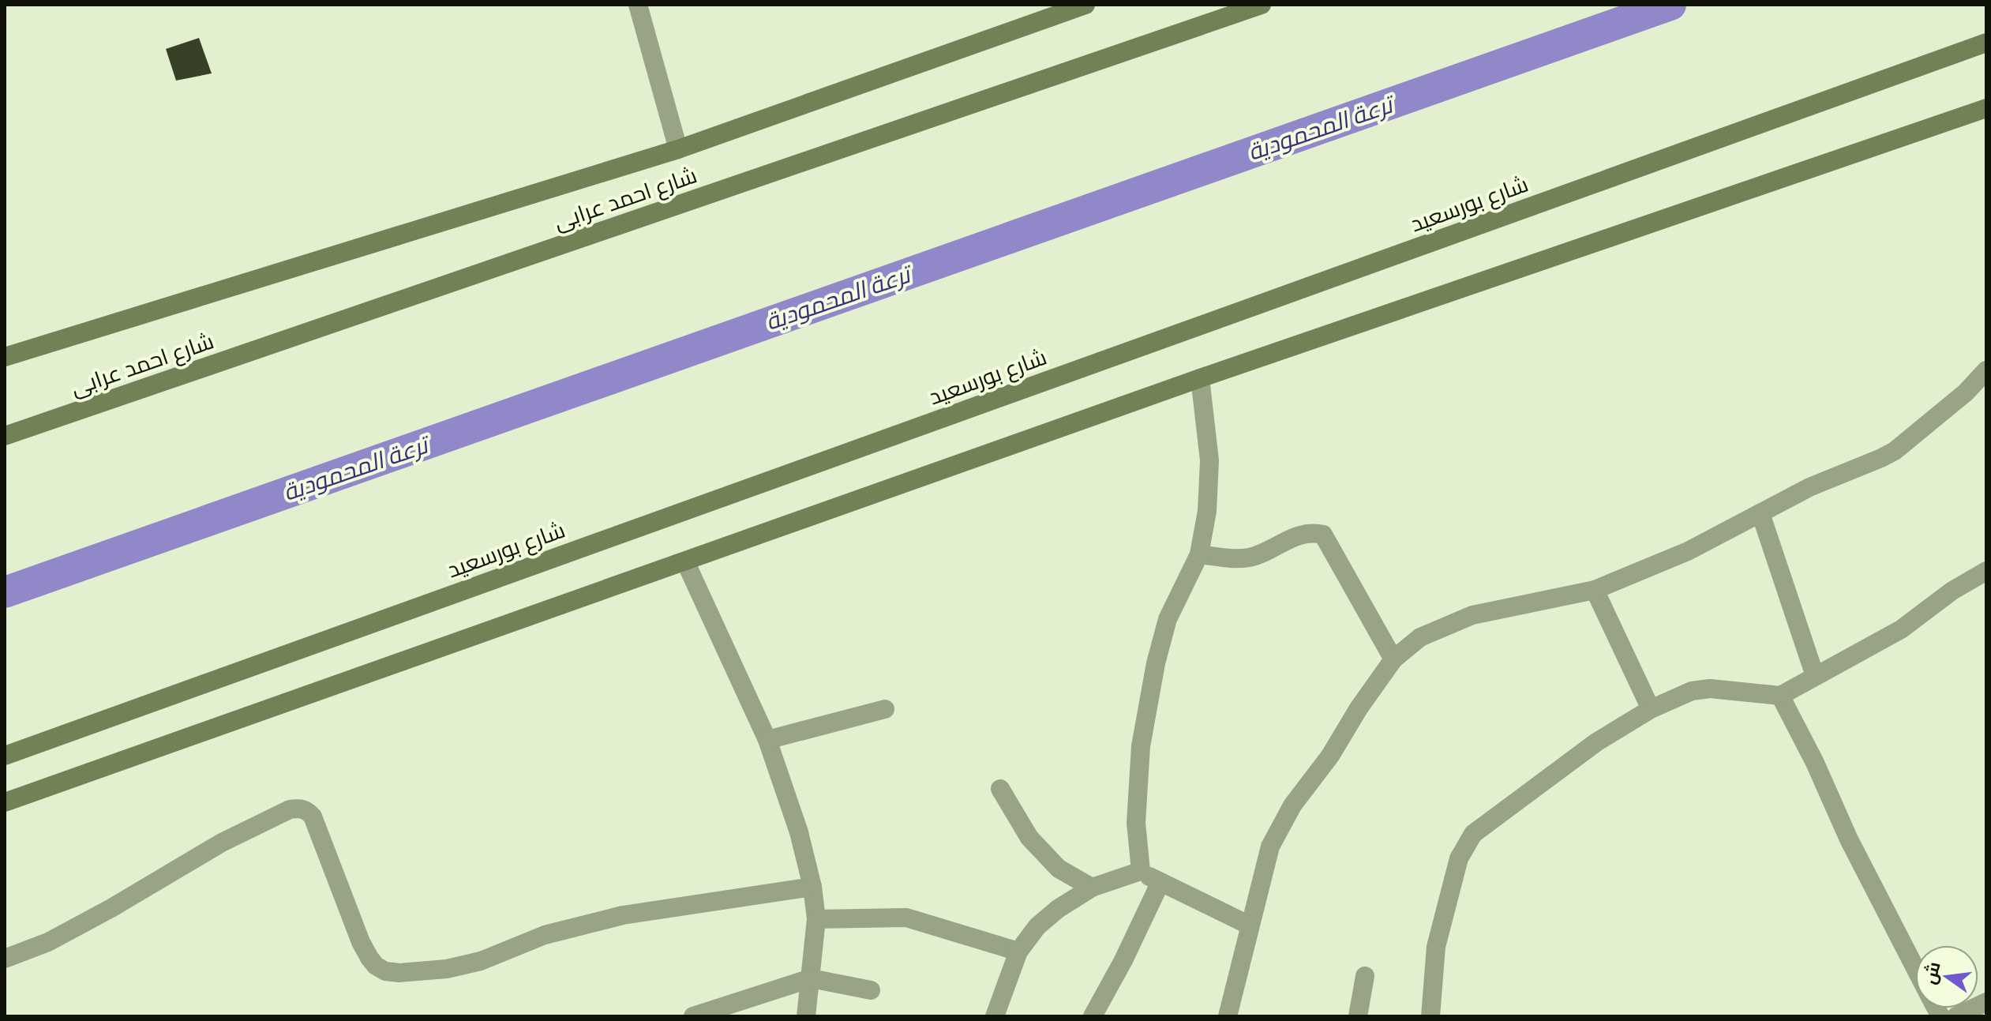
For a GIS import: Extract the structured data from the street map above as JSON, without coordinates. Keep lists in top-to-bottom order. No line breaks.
{"streets":{"main road":["شارع احمد عرابى","شارع بورسعيد"]},"water":["ترعة المحمودية"],"north":"left"}
